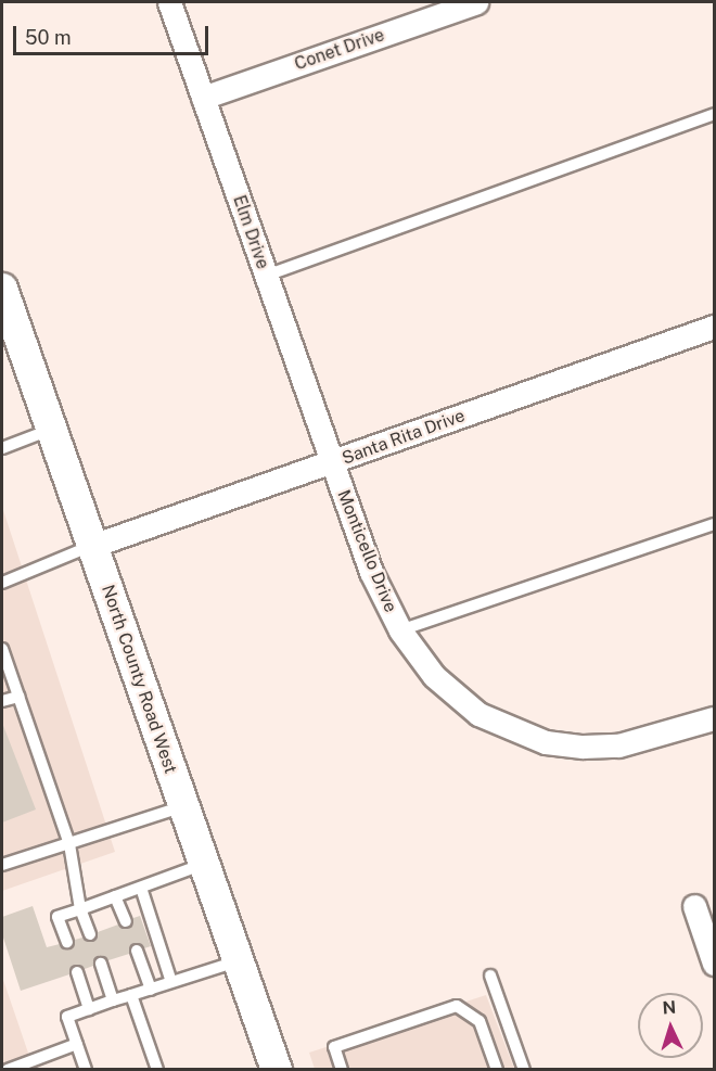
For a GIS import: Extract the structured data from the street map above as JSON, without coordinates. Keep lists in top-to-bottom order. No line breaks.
{"streets":{"main road":["North County Road West"],"street":["Conet Drive","Elm Drive","Santa Rita Drive","Monticello Drive"]},"crossings":[["Conet Drive","Elm Drive"],["Elm Drive","Santa Rita Drive"],["Elm Drive","Monticello Drive"],["Santa Rita Drive","Monticello Drive"],["Santa Rita Drive","North County Road West"]],"scale_bar":"50 m","north":"top"}
